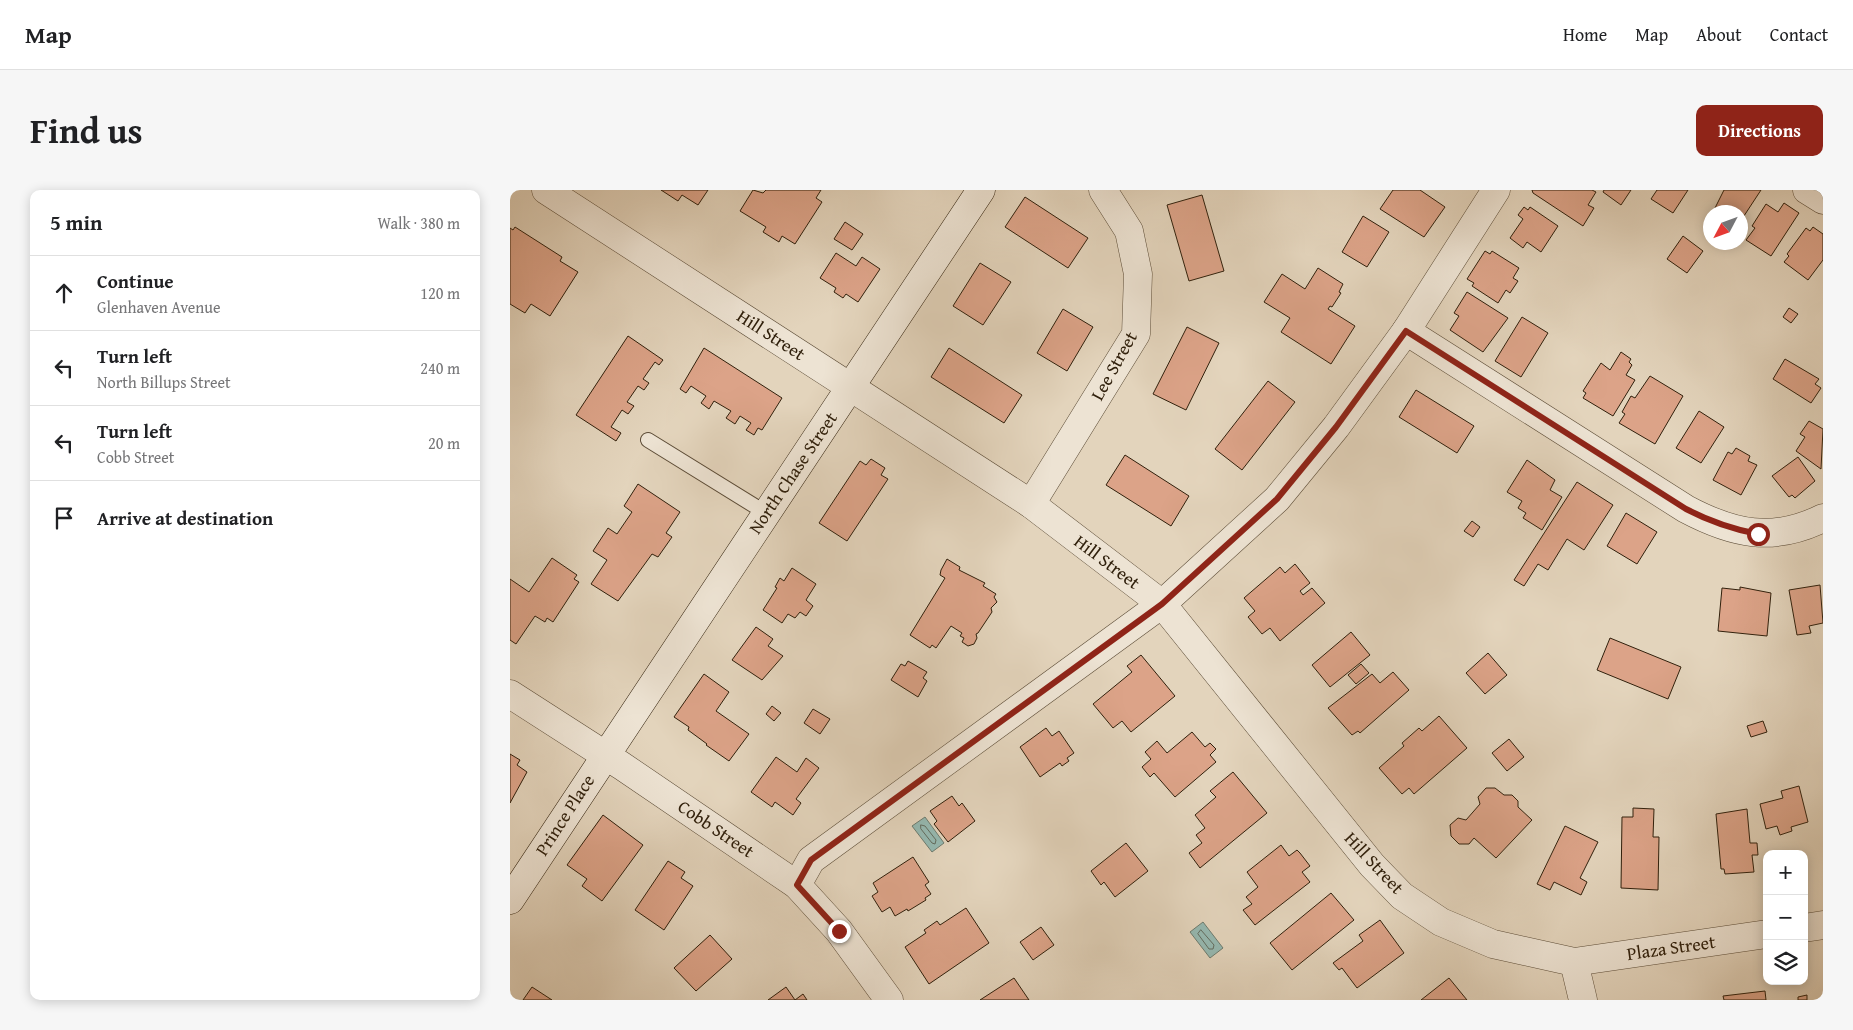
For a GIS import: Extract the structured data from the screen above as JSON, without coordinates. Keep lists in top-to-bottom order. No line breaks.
{"streets":{"street":["Hill Street","Lee Street","North Chase Street","Prince Place","Cobb Street","Plaza Street"]},"crossings":[["Hill Street","Lee Street"],["Hill Street","North Chase Street"],["Hill Street","Plaza Street"],["North Chase Street","Prince Place"],["North Chase Street","Cobb Street"],["Prince Place","Cobb Street"]],"north":"bottom left","page":{"header":"Map","nav":["Home","Map","About","Contact"],"title":"Find us","buttons":"Directions","heading":["5 min","Walk · 380 m"],"list":[["Continue","Glenhaven Avenue","120 m"],["Turn left","North Billups Street","240 m"],["Turn left","Cobb Street","20 m"],"Arrive at destination"],"map_buttons":["+","−"]}}
